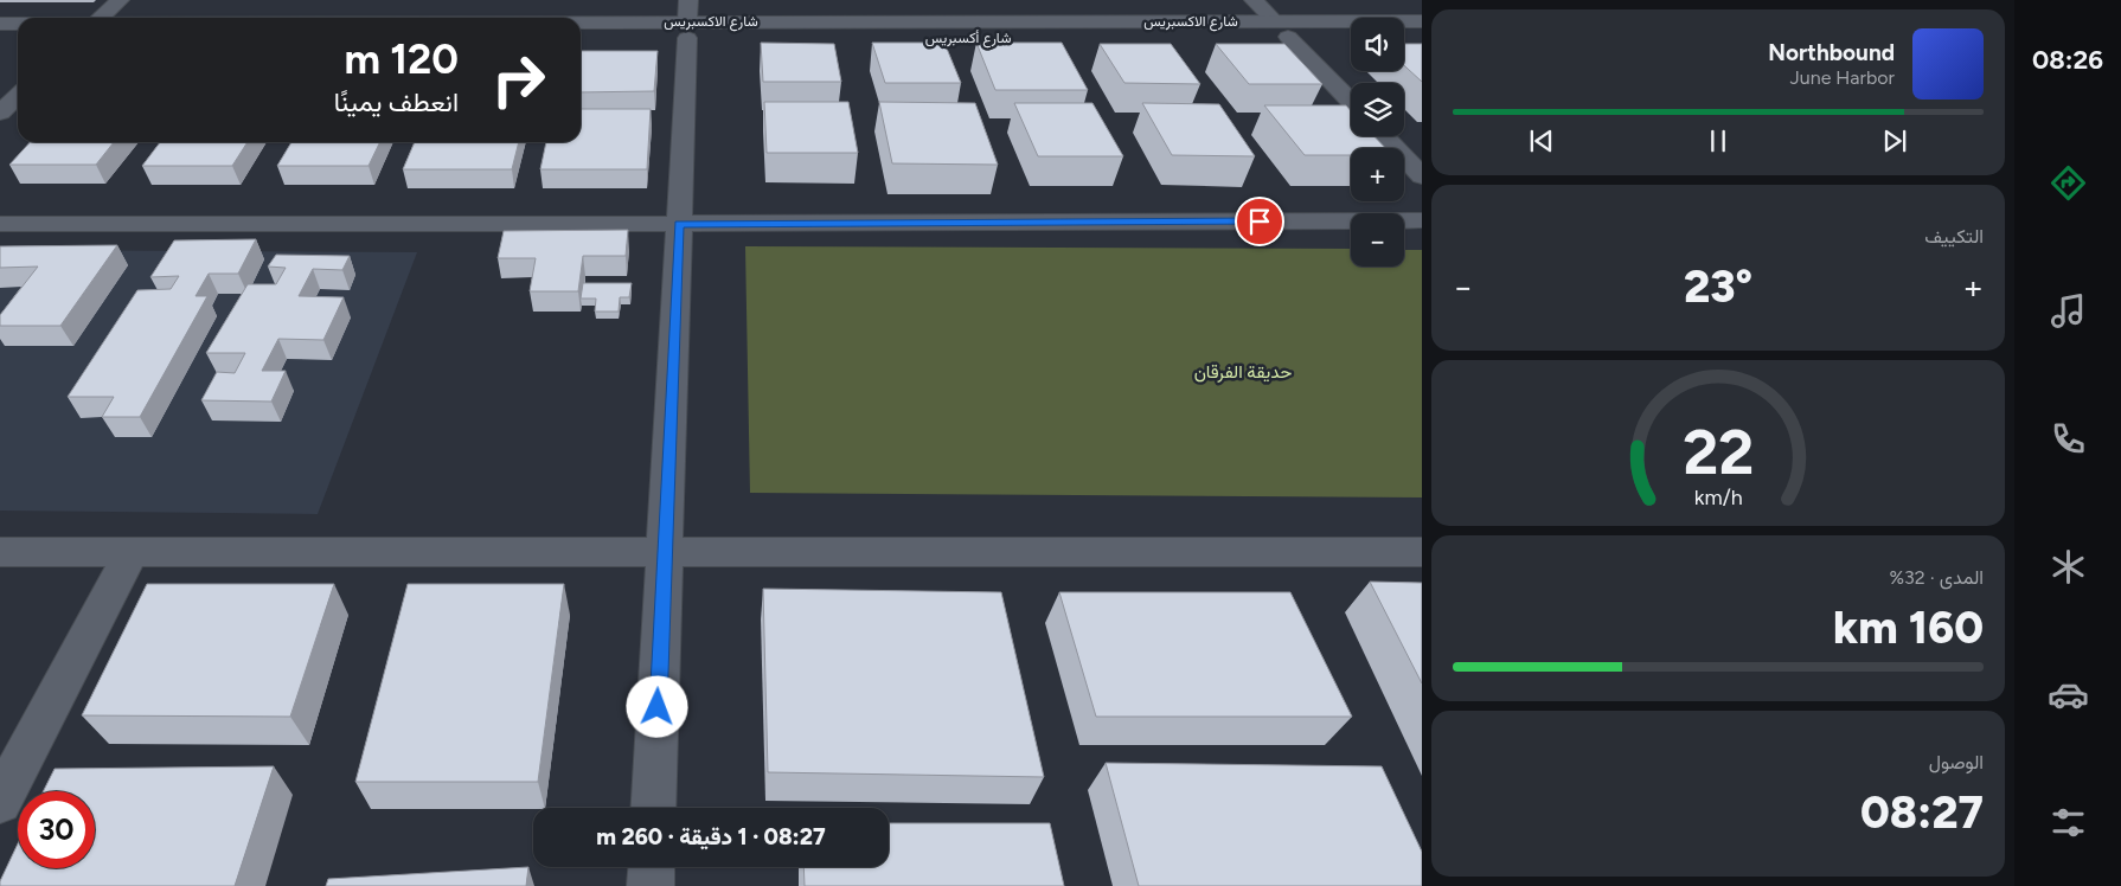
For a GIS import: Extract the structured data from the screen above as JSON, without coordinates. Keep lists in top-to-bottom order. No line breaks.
{"streets":{"street":["شارع الاكسبريس","شارع أكسبريس"]},"crossings":[["شارع الاكسبريس","شارع أكسبريس"]],"parks":["حديقة الفرقان"],"page":{"tabs":"08:26","map_buttons":["+","−"],"turn":["120 m","انعطف يمينًا"],"song":["Northbound","June Harbor"],"tile":["التكييف",["المدى · 32%","160 km"],["الوصول","08:27"]],"heat":["−","23°","+"],"limit":"30","trip":"08:27 · 1 دقيقة · 260 m","gauge":["22","km/h"]}}
